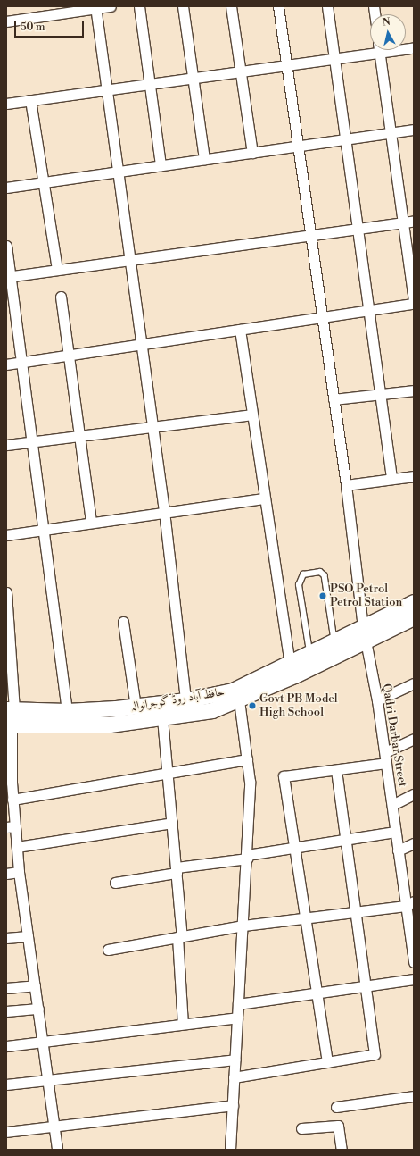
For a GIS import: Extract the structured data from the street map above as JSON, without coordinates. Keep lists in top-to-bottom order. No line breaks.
{"streets":{"main road":["حافظ آباد روڈ گوجرانوالہ"],"street":["Qadri Darbar Street"]},"crossings":[["حافظ آباد روڈ گوجرانوالہ","Qadri Darbar Street"]],"places":["PSO Petrol Petrol Station","Govt PB Model High School"],"scale_bar":"50 m","north":"top"}
